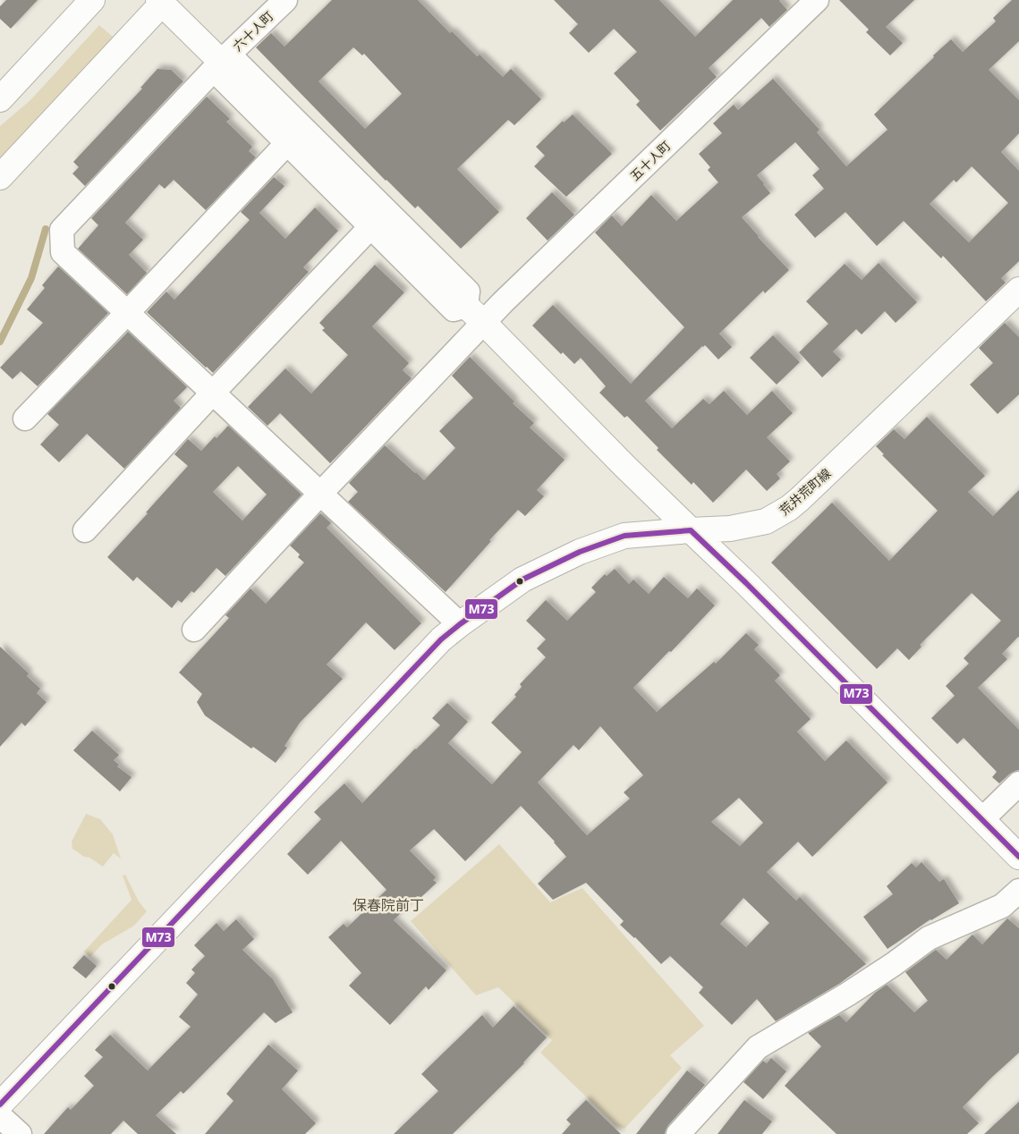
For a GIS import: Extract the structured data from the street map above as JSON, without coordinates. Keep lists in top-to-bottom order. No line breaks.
{"streets":{"main road":["荒井荒町線"],"street":["六十人町","五十人町"]},"crossings":[["六十人町","五十人町"],["六十人町","荒井荒町線"]],"districts":["保春院前丁"],"lines":["transit line M73"]}
